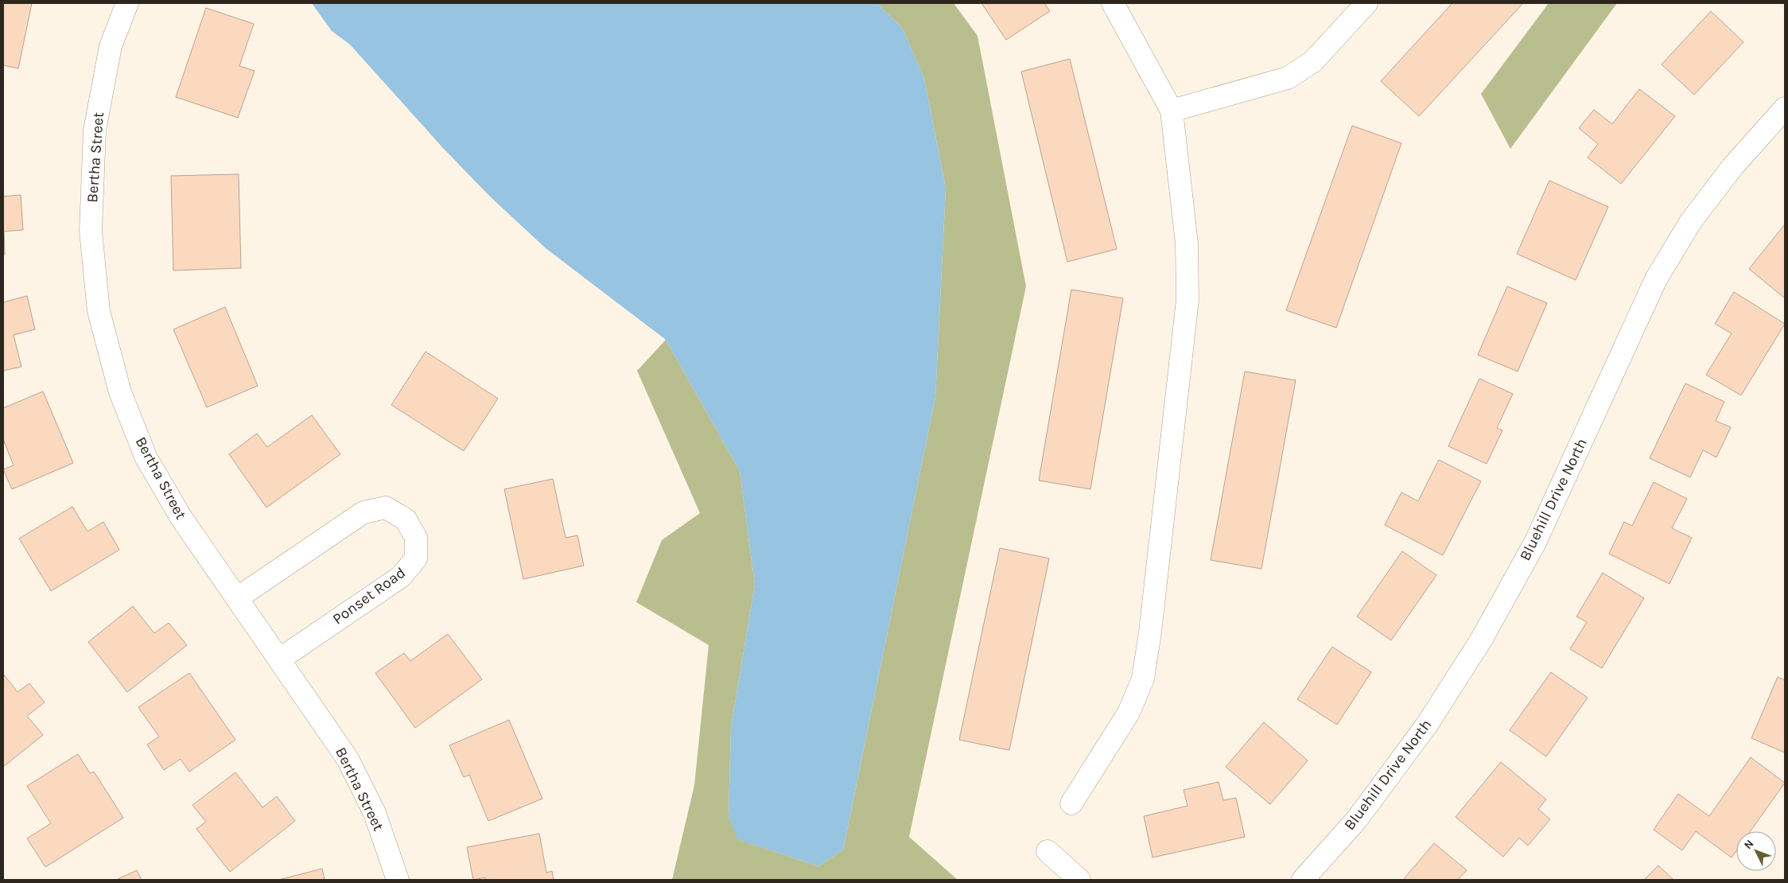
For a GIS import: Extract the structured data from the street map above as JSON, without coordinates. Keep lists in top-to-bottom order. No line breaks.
{"streets":{"street":["Bertha Street","Bluehill Drive North","Ponset Road"]},"crossings":[["Bertha Street","Ponset Road"]],"north":"top left"}
